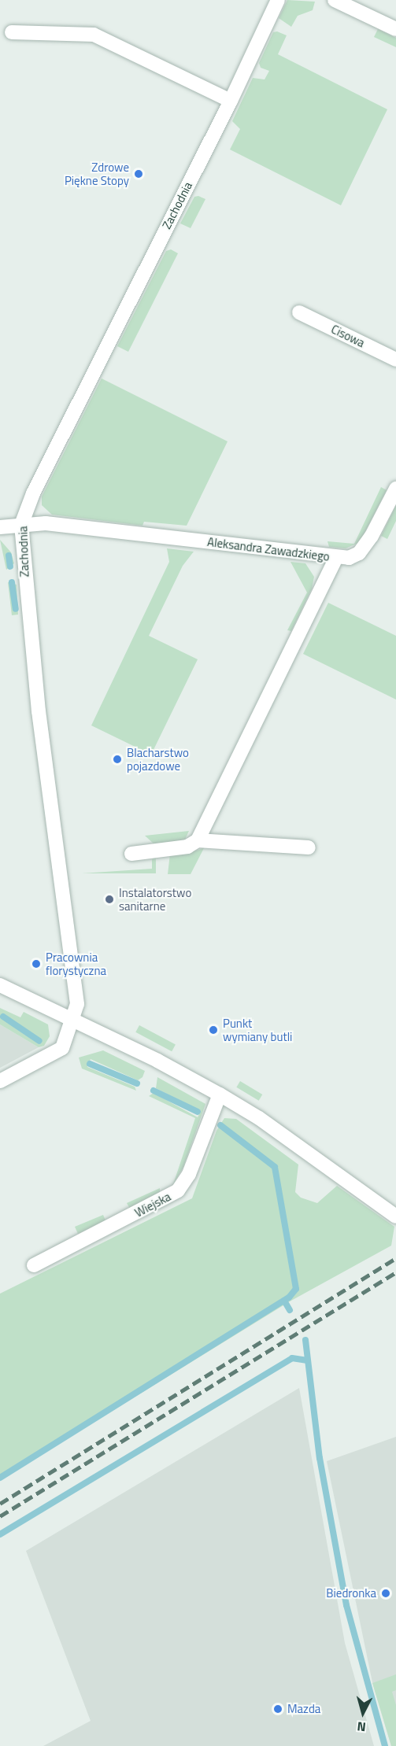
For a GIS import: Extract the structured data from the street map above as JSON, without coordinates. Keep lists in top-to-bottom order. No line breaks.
{"streets":{"street":["Zachodnia","Cisowa","Aleksandra Zawadzkiego","Wiejska"]},"crossings":[["Zachodnia","Aleksandra Zawadzkiego"]],"places":["Zdrowe Piękne Stopy","Blacharstwo pojazdowe","Instalatorstwo sanitarne","Pracownia florystyczna","Punkt wymiany butli","Biedronka","Mazda"],"north":"bottom"}
